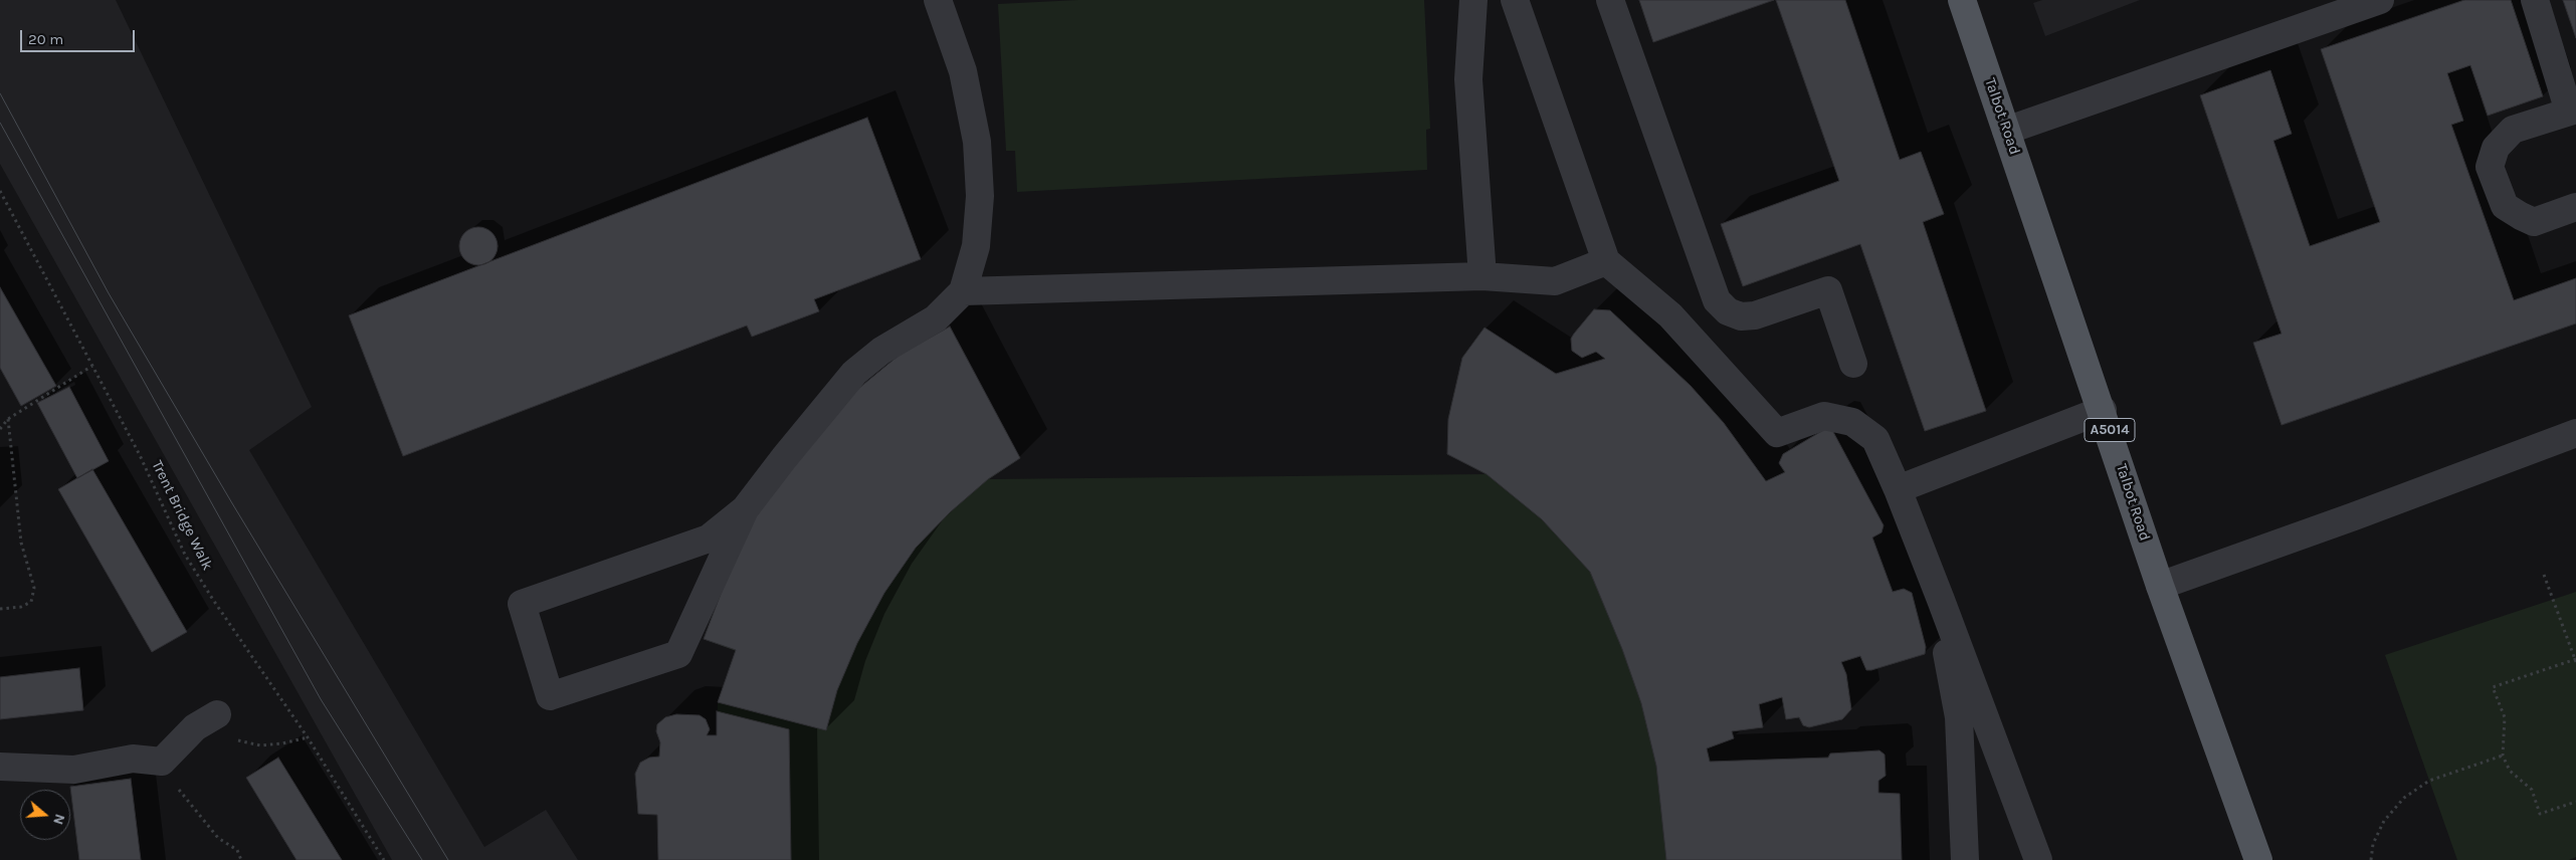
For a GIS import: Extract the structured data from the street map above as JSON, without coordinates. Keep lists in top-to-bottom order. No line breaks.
{"streets":{"main road":["Talbot Road","A5014"],"path":["Trent Bridge Walk"]},"scale_bar":"20 m","north":"right"}
